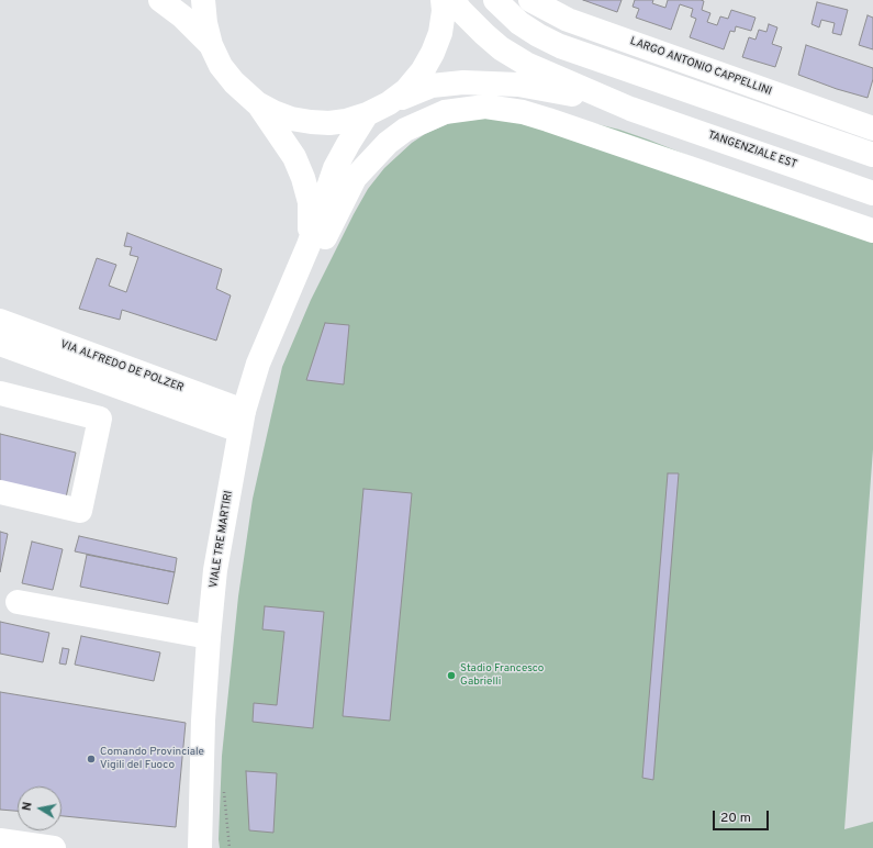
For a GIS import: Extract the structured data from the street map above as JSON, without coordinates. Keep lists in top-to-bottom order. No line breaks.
{"streets":{"main road":["LARGO ANTONIO CAPPELLINI","TANGENZIALE EST","VIA ALFREDO DE POLZER","VIALE TRE MARTIRI"]},"crossings":[["VIA ALFREDO DE POLZER","VIALE TRE MARTIRI"]],"places":["Stadio Francesco Gabrielli","Comando Provinciale Vigili del Fuoco"],"scale_bar":"20 m","north":"left"}
